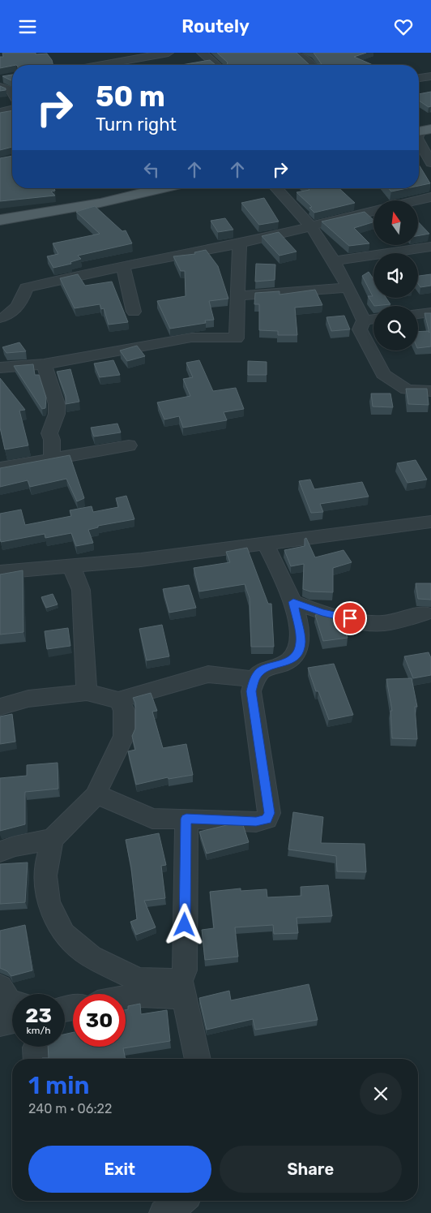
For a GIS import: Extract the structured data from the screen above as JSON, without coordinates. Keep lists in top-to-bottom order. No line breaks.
{"north":"top","page":{"header":"Routely","turn":["50 m","Turn right"],"speed":"23 km/h","limit":"30","heading":["1 min","240 m · 06:22"],"buttons":["Exit","Share"]}}
